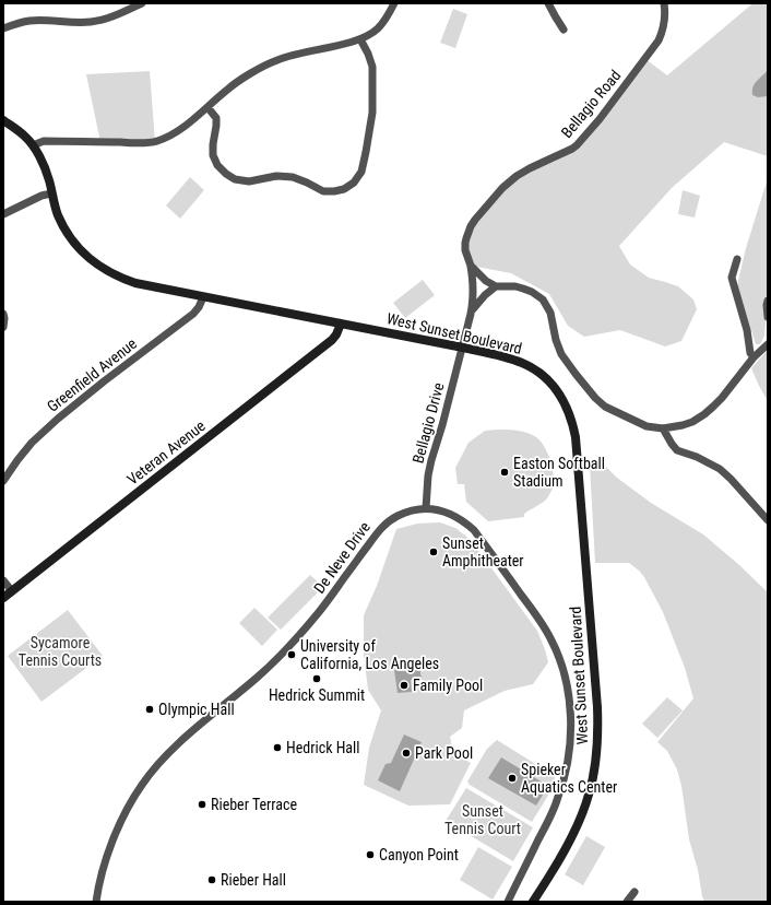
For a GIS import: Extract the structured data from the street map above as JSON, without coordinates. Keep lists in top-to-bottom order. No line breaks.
{"streets":{"main road":["West Sunset Boulevard","Veteran Avenue"],"street":["Bellagio Road","Greenfield Avenue","Bellagio Drive","De Neve Drive"]},"crossings":[["Bellagio Road","Bellagio Drive"],["West Sunset Boulevard","Greenfield Avenue"],["West Sunset Boulevard","Bellagio Drive"],["West Sunset Boulevard","Veteran Avenue"],["Bellagio Drive","De Neve Drive"]],"parks":["Sycamore Tennis Courts","Sunset Tennis Court"],"places":["Easton Softball Stadium","Sunset Amphitheater","University of California, Los Angeles","Hedrick Summit","Family Pool","Olympic Hall","Hedrick Hall","Park Pool","Spieker Aquatics Center","Rieber Terrace","Canyon Point","Rieber Hall"]}
